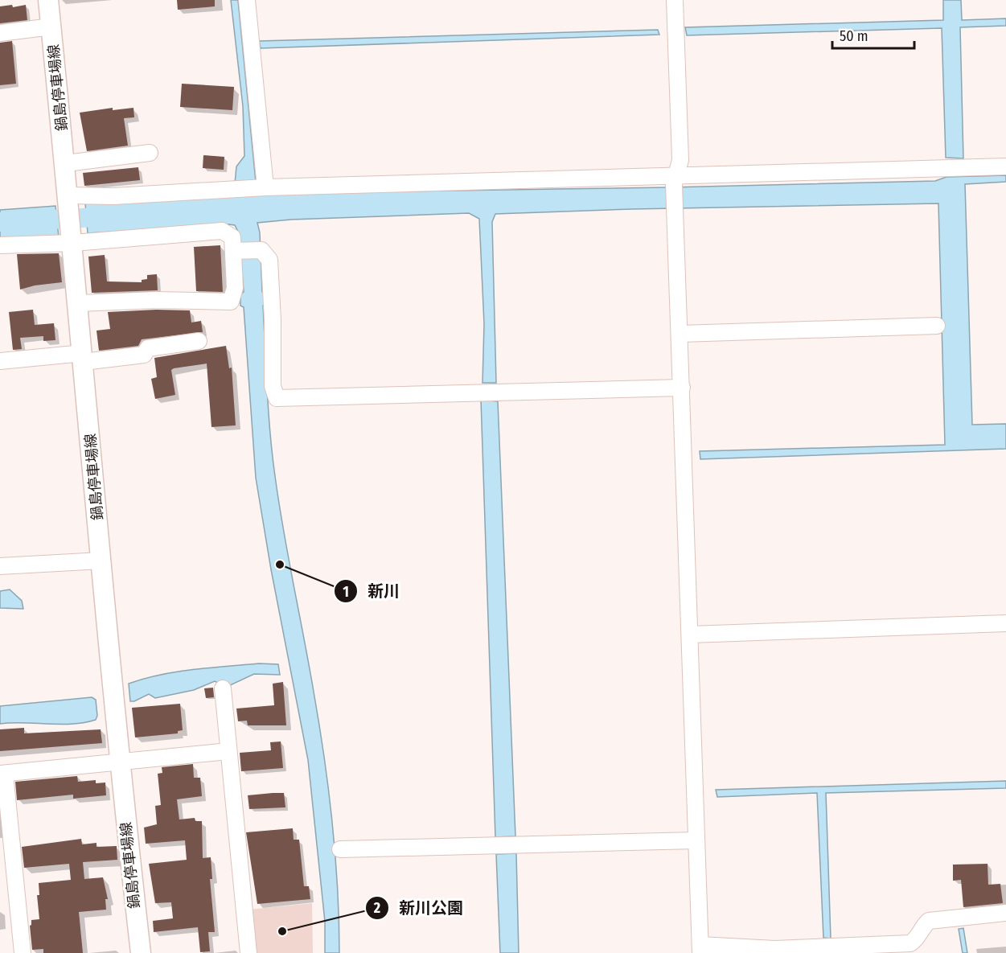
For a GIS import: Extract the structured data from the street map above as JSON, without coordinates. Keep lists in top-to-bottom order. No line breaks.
{"streets":{"main road":["鍋島停車場線"]},"places":["新川","新川公園"],"scale_bar":"50 m"}
